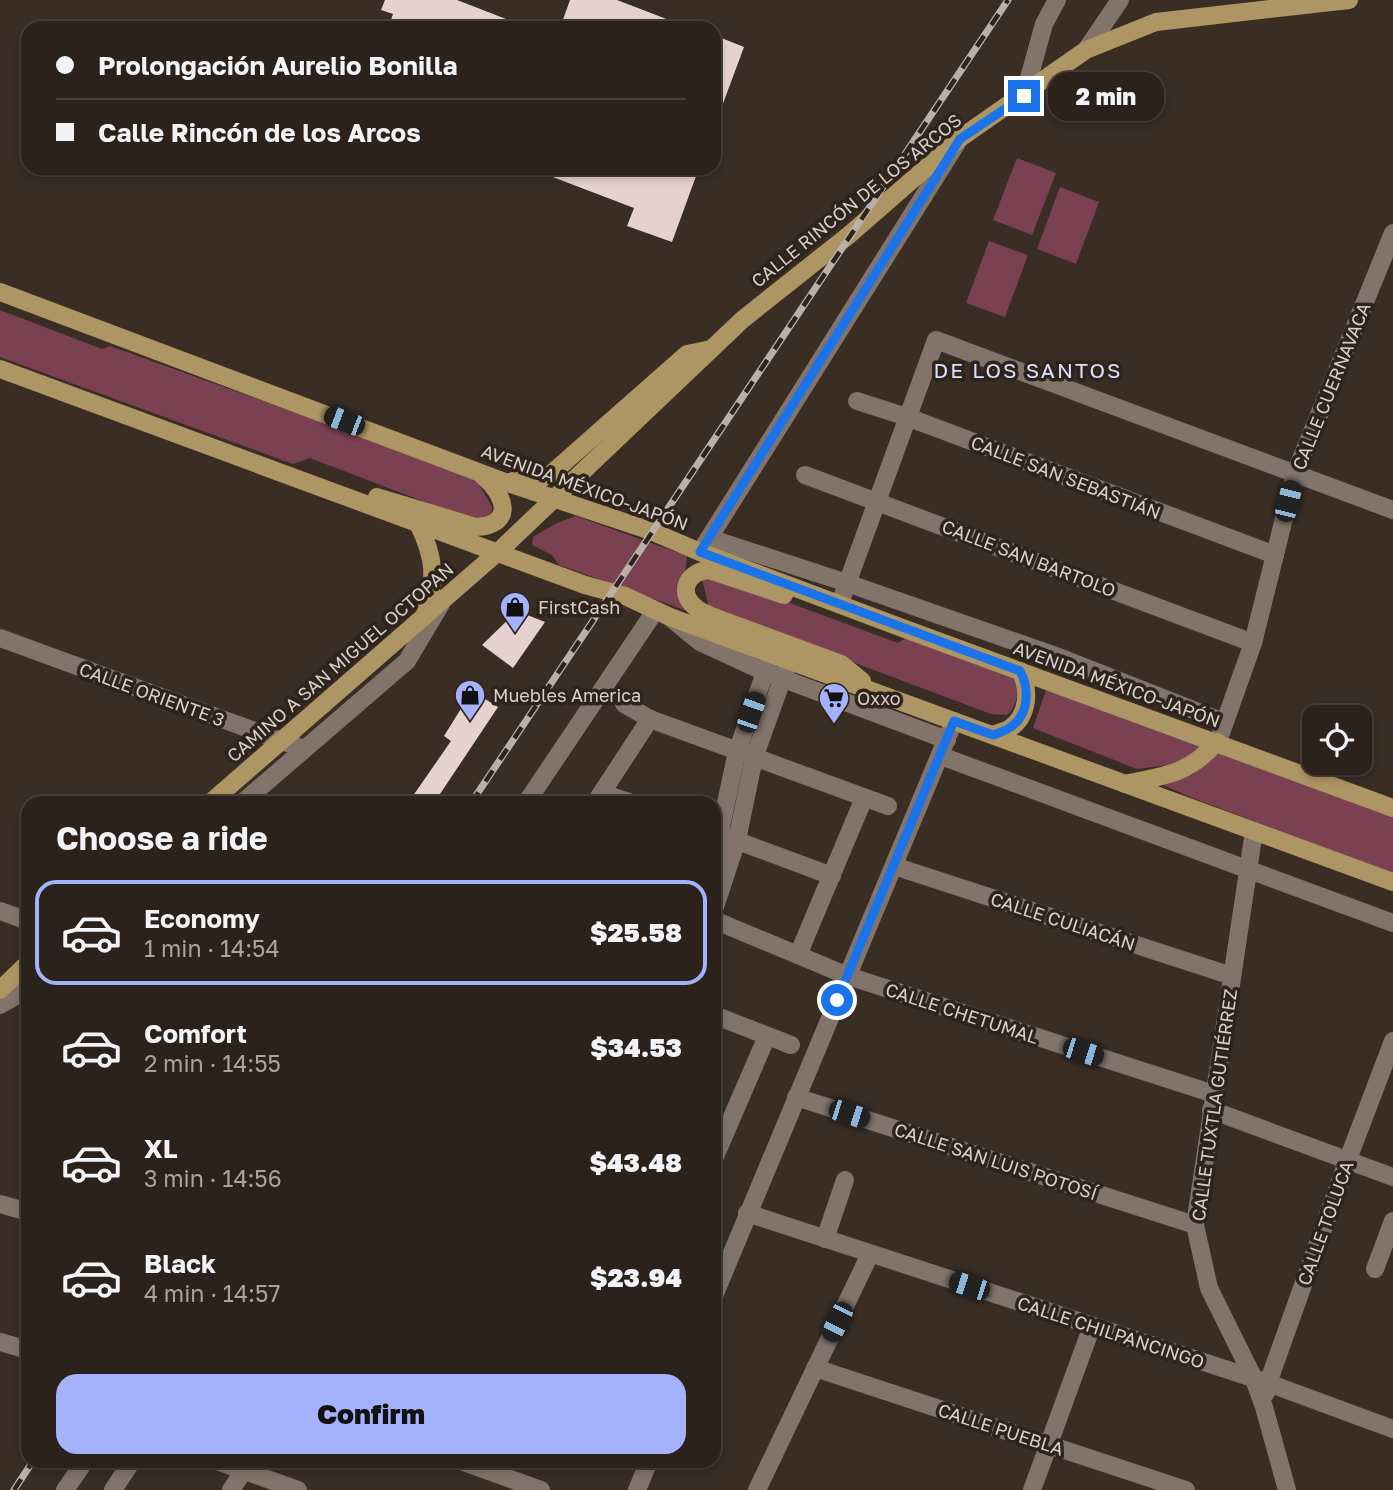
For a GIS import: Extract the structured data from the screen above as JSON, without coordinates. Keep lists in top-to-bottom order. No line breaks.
{"streets":{"main road":["CALLE RINCÓN DE LOS ARCOS","AVENIDA MÉXICO-JAPÓN","CAMINO A SAN MIGUEL OCTOPAN"],"street":["CALLE CUERNAVACA","CALLE SAN SEBASTIÁN","CALLE SAN BARTOLO","CALLE ORIENTE 3","CALLE CULIACÁN","CALLE CHETUMAL","CALLE TUXTLA GUTIÉRREZ","CALLE SAN LUIS POTOSÍ","CALLE TOLUCA","CALLE CHILPANCINGO","CALLE PUEBLA"]},"crossings":[["CALLE RINCÓN DE LOS ARCOS","AVENIDA MÉXICO-JAPÓN"],["CALLE RINCÓN DE LOS ARCOS","CAMINO A SAN MIGUEL OCTOPAN"],["CALLE CUERNAVACA","CALLE SAN SEBASTIÁN"],["CALLE CUERNAVACA","AVENIDA MÉXICO-JAPÓN"],["CALLE CUERNAVACA","CALLE SAN BARTOLO"],["CAMINO A SAN MIGUEL OCTOPAN","CALLE ORIENTE 3"],["CALLE CULIACÁN","CALLE TUXTLA GUTIÉRREZ"],["CALLE CHETUMAL","CALLE TUXTLA GUTIÉRREZ"],["CALLE CHETUMAL","CALLE TOLUCA"],["CALLE TUXTLA GUTIÉRREZ","CALLE SAN LUIS POTOSÍ"],["CALLE TUXTLA GUTIÉRREZ","CALLE TOLUCA"],["CALLE TUXTLA GUTIÉRREZ","CALLE CHILPANCINGO"],["CALLE TOLUCA","CALLE CHILPANCINGO"]],"districts":["DE LOS SANTOS"],"places":{"shop":["FirstCash","Muebles America"],"supermarket":["Oxxo"]},"page":{"banner":["Prolongación Aurelio Bonilla","Calle Rincón de los Arcos"],"bubble":"2 min","heading":"Choose a ride","list":[{"name":"Economy","note":"1 min · 14:54","value":"$25.58"},{"name":"Comfort","note":"2 min · 14:55","value":"$34.53"},{"name":"XL","note":"3 min · 14:56","value":"$43.48"},{"name":"Black","note":"4 min · 14:57","value":"$23.94"}],"buttons":"Confirm"}}
